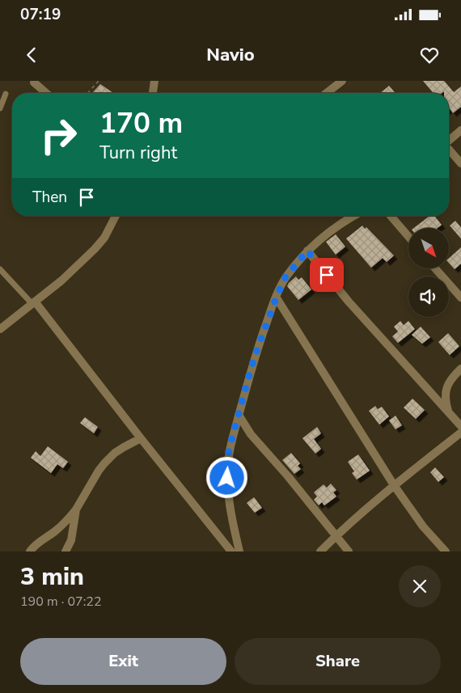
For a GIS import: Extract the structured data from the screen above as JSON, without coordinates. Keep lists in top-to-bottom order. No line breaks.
{"north":"bottom right","page":{"status":"07:19","header":"Navio","turn":["170 m","Turn right"],"then":"Then","heading":["3 min","190 m · 07:22"],"buttons":["Exit","Share"]}}
